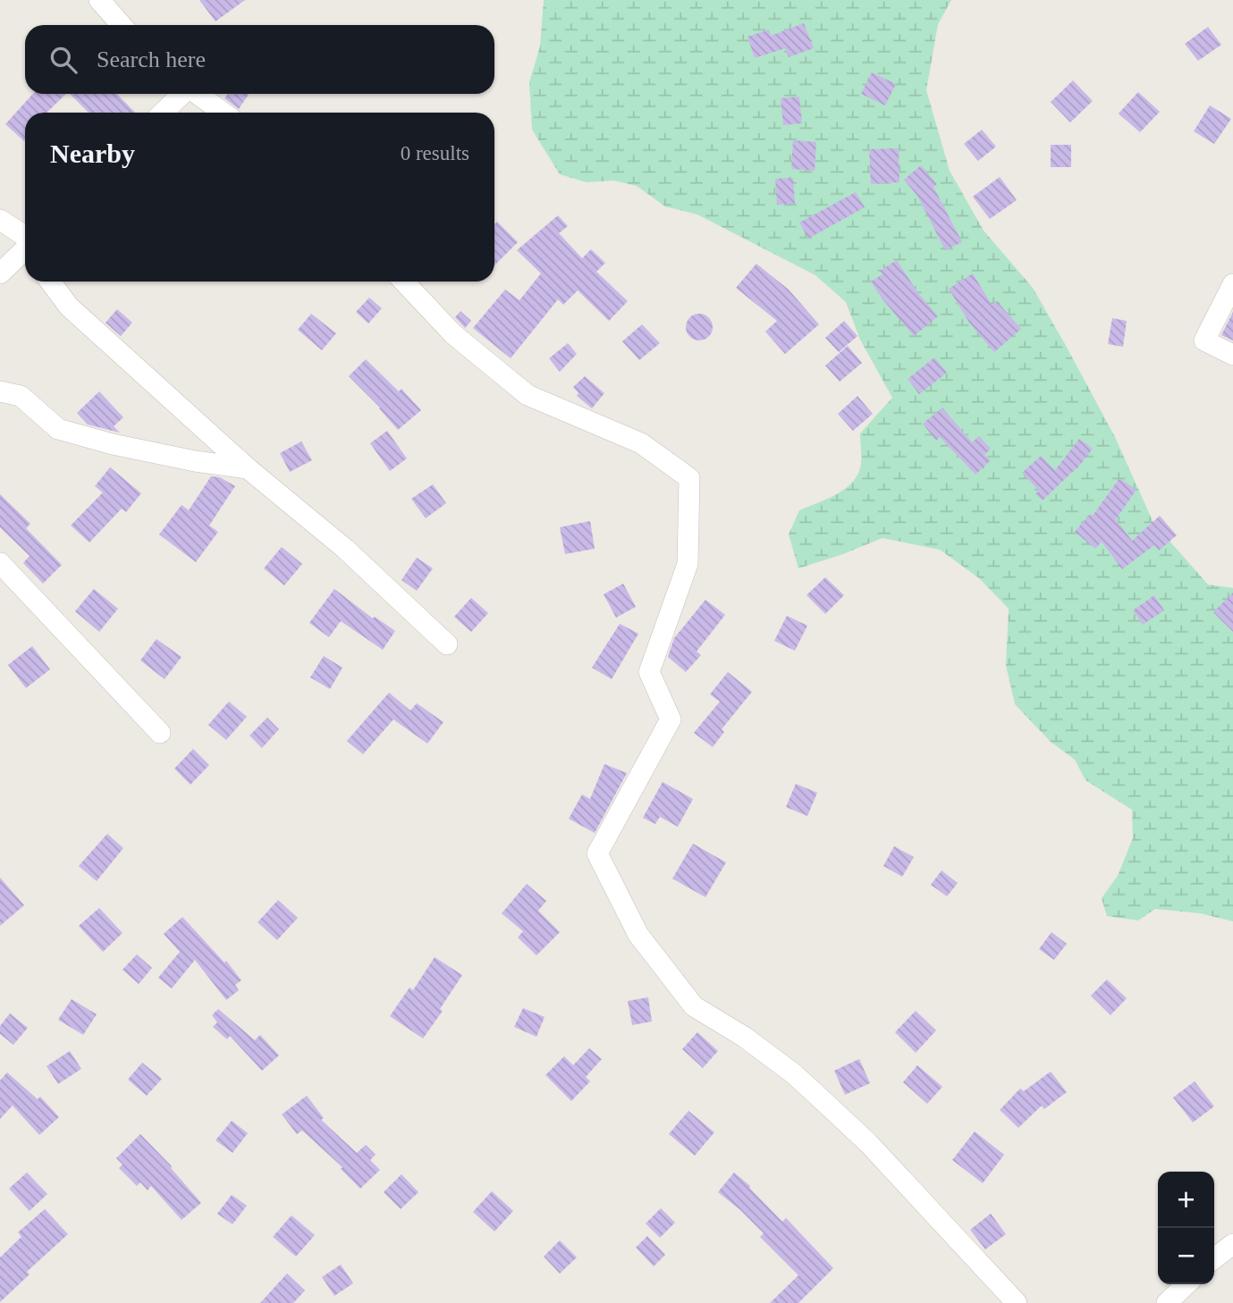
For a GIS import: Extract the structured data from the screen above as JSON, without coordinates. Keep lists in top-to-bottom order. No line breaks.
{"page":{"search":"Search here","heading":["Nearby","0 results"],"map_buttons":["+","−"]}}
